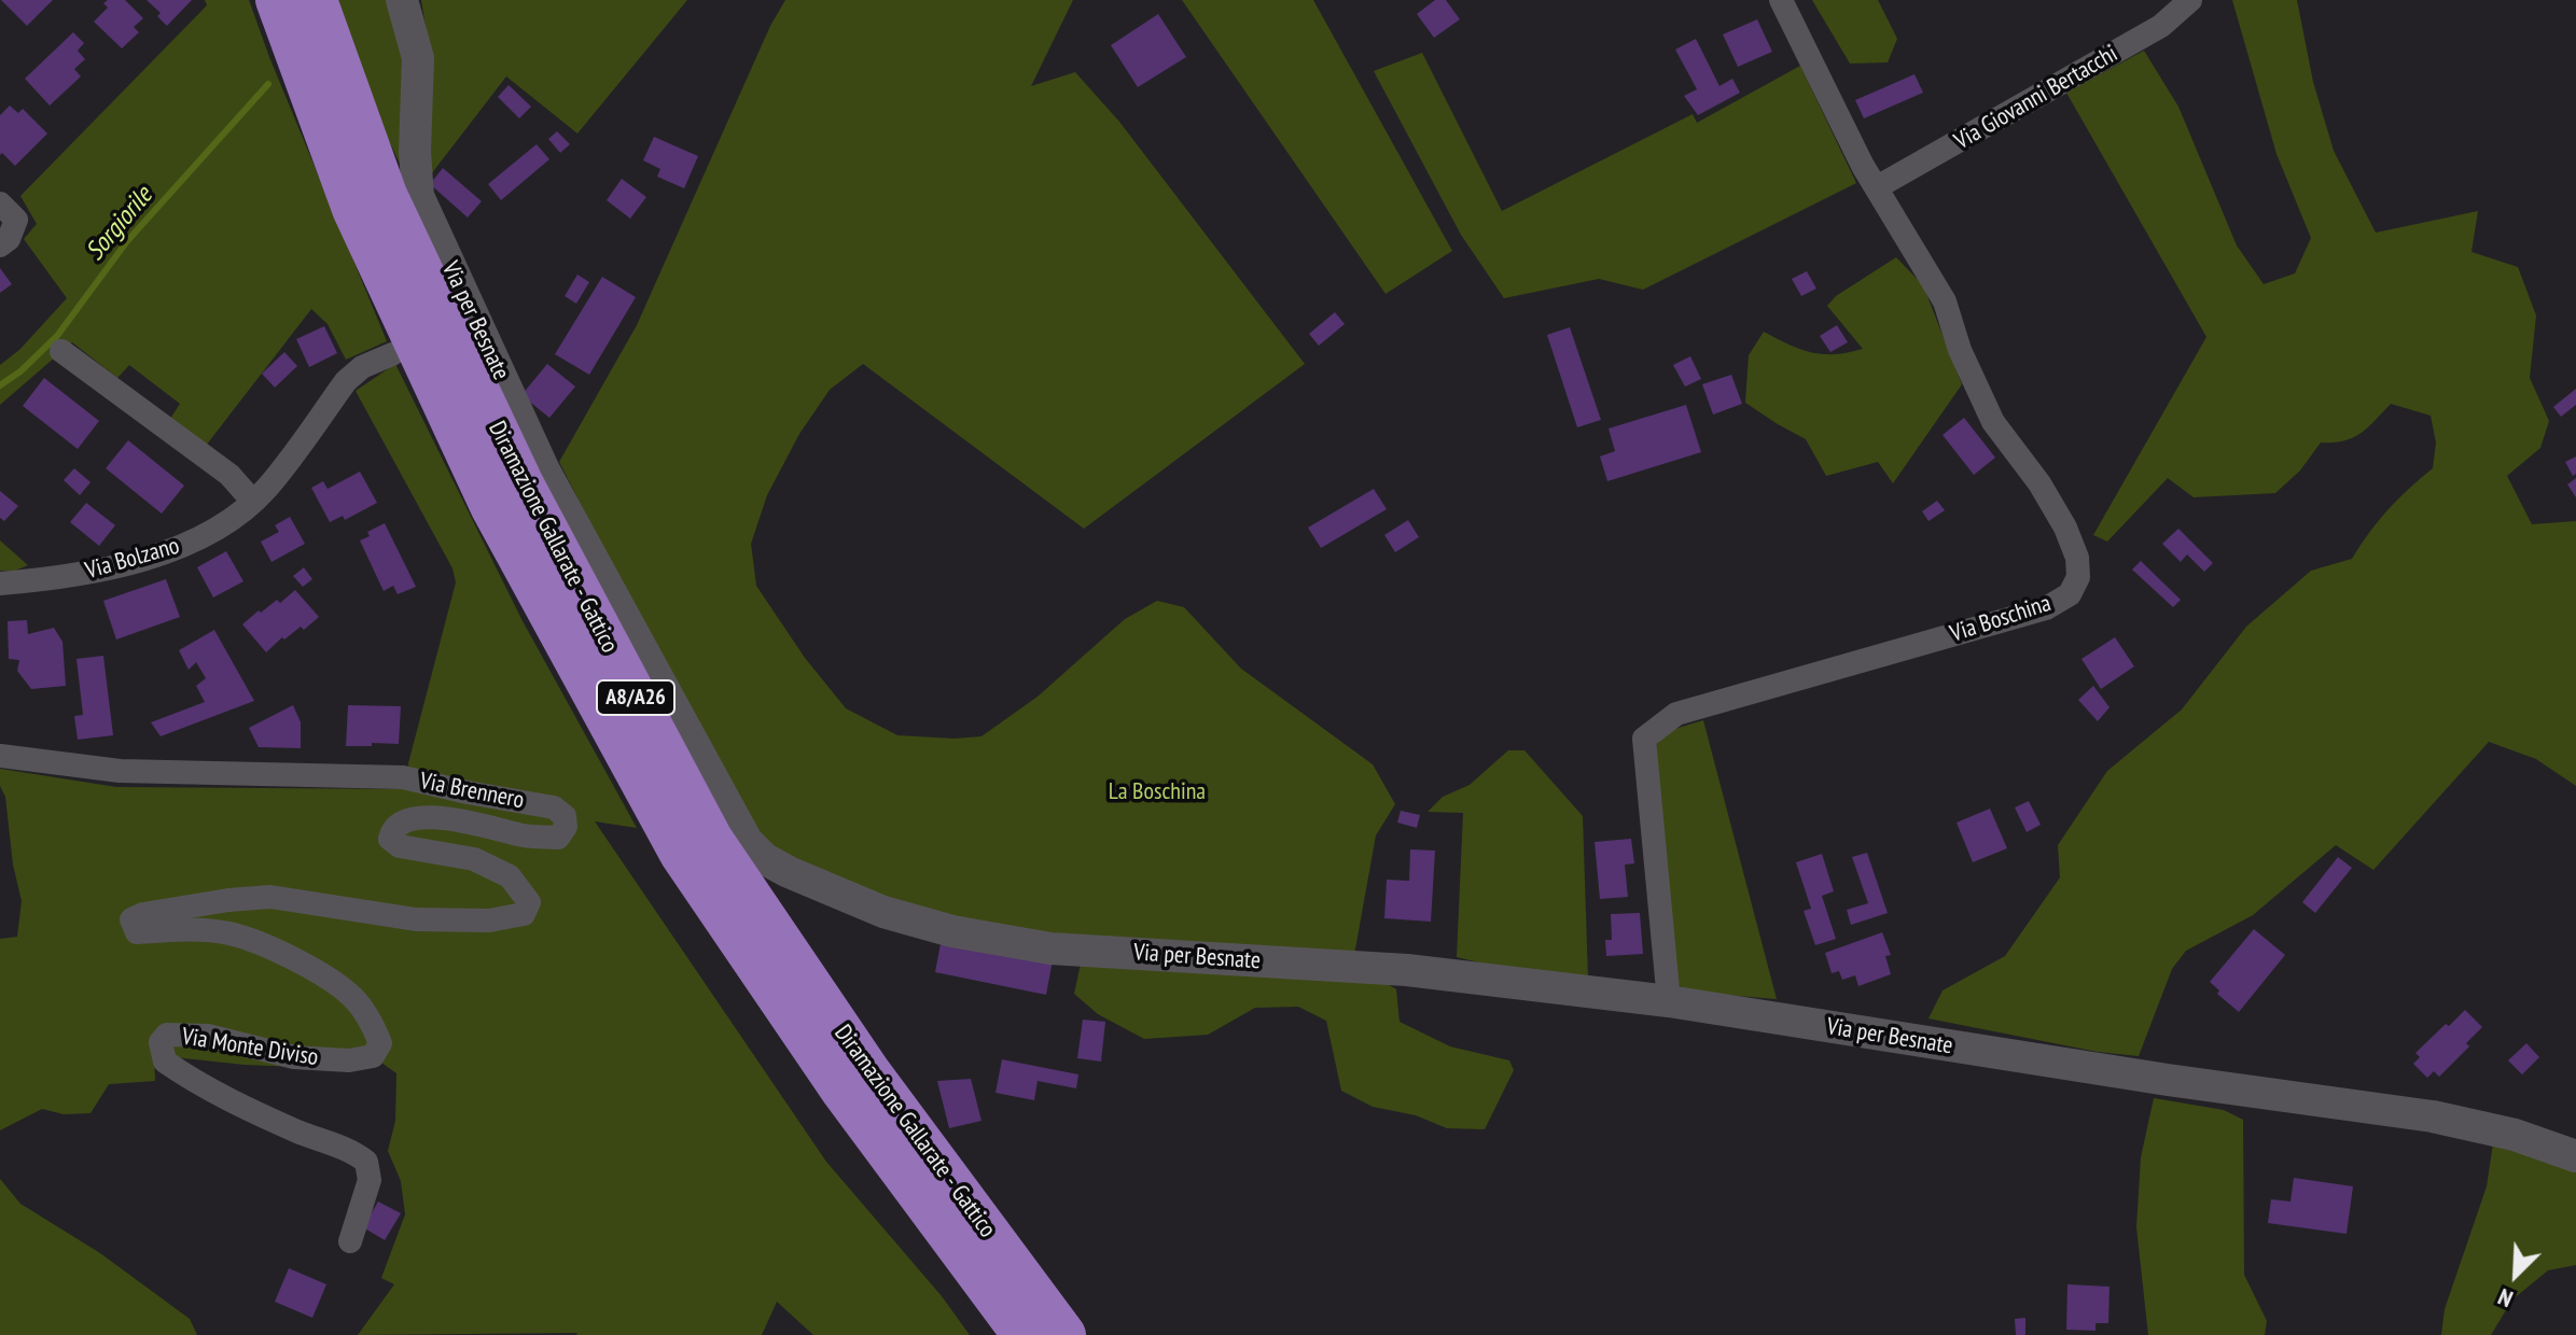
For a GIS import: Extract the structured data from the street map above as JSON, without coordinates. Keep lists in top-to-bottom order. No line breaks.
{"streets":{"highway":["Diramazione Gallarate - Gattico","A8/A26"],"street":["Via Giovanni Bertacchi","Via per Besnate","Via Bolzano","Via Boschina","Via Brennero","Via Monte Diviso"]},"crossings":[["Via Giovanni Bertacchi","Via Boschina"],["Via per Besnate","Via Boschina"],["Via Brennero","Via Monte Diviso"]],"water":["Sorgiorile"],"parks":["La Boschina"],"north":"bottom left"}
